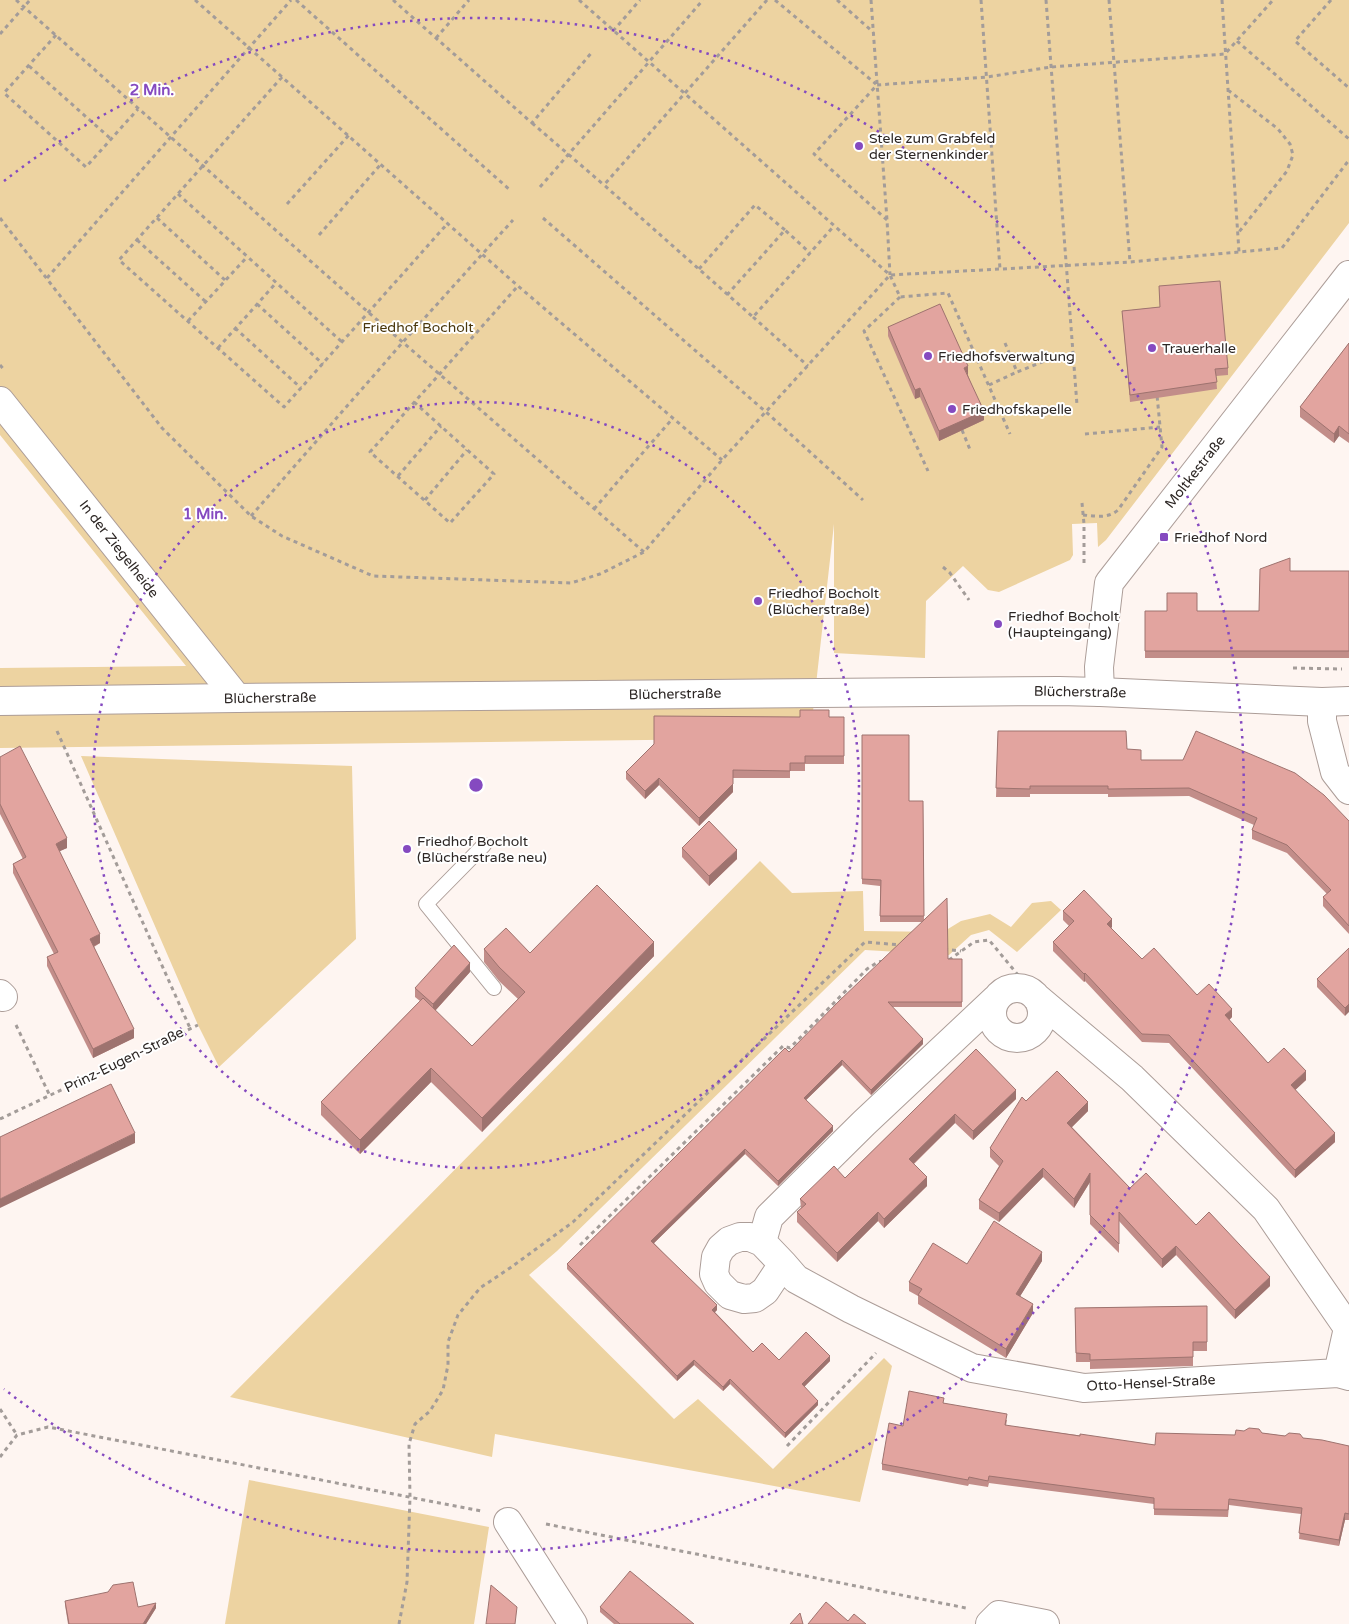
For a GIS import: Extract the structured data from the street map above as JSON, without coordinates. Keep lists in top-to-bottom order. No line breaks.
{"streets":{"street":["Moltkestraße","In der Ziegelheide","Blücherstraße","Otto-Hensel-Straße"],"path":["Prinz-Eugen-Straße"]},"crossings":[["Moltkestraße","Blücherstraße"],["In der Ziegelheide","Blücherstraße"]],"parks":["Friedhof Bocholt"],"places":{"other":["Stele zum Grabfeld der Sternenkinder","Trauerhalle","Friedhofsverwaltung","Friedhofskapelle","Friedhof Bocholt (Blücherstraße)","Friedhof Bocholt (Haupteingang)","Friedhof Bocholt (Blücherstraße neu)"],"transit":["Friedhof Nord"]},"rings":["2 Min.","1 Min."]}
